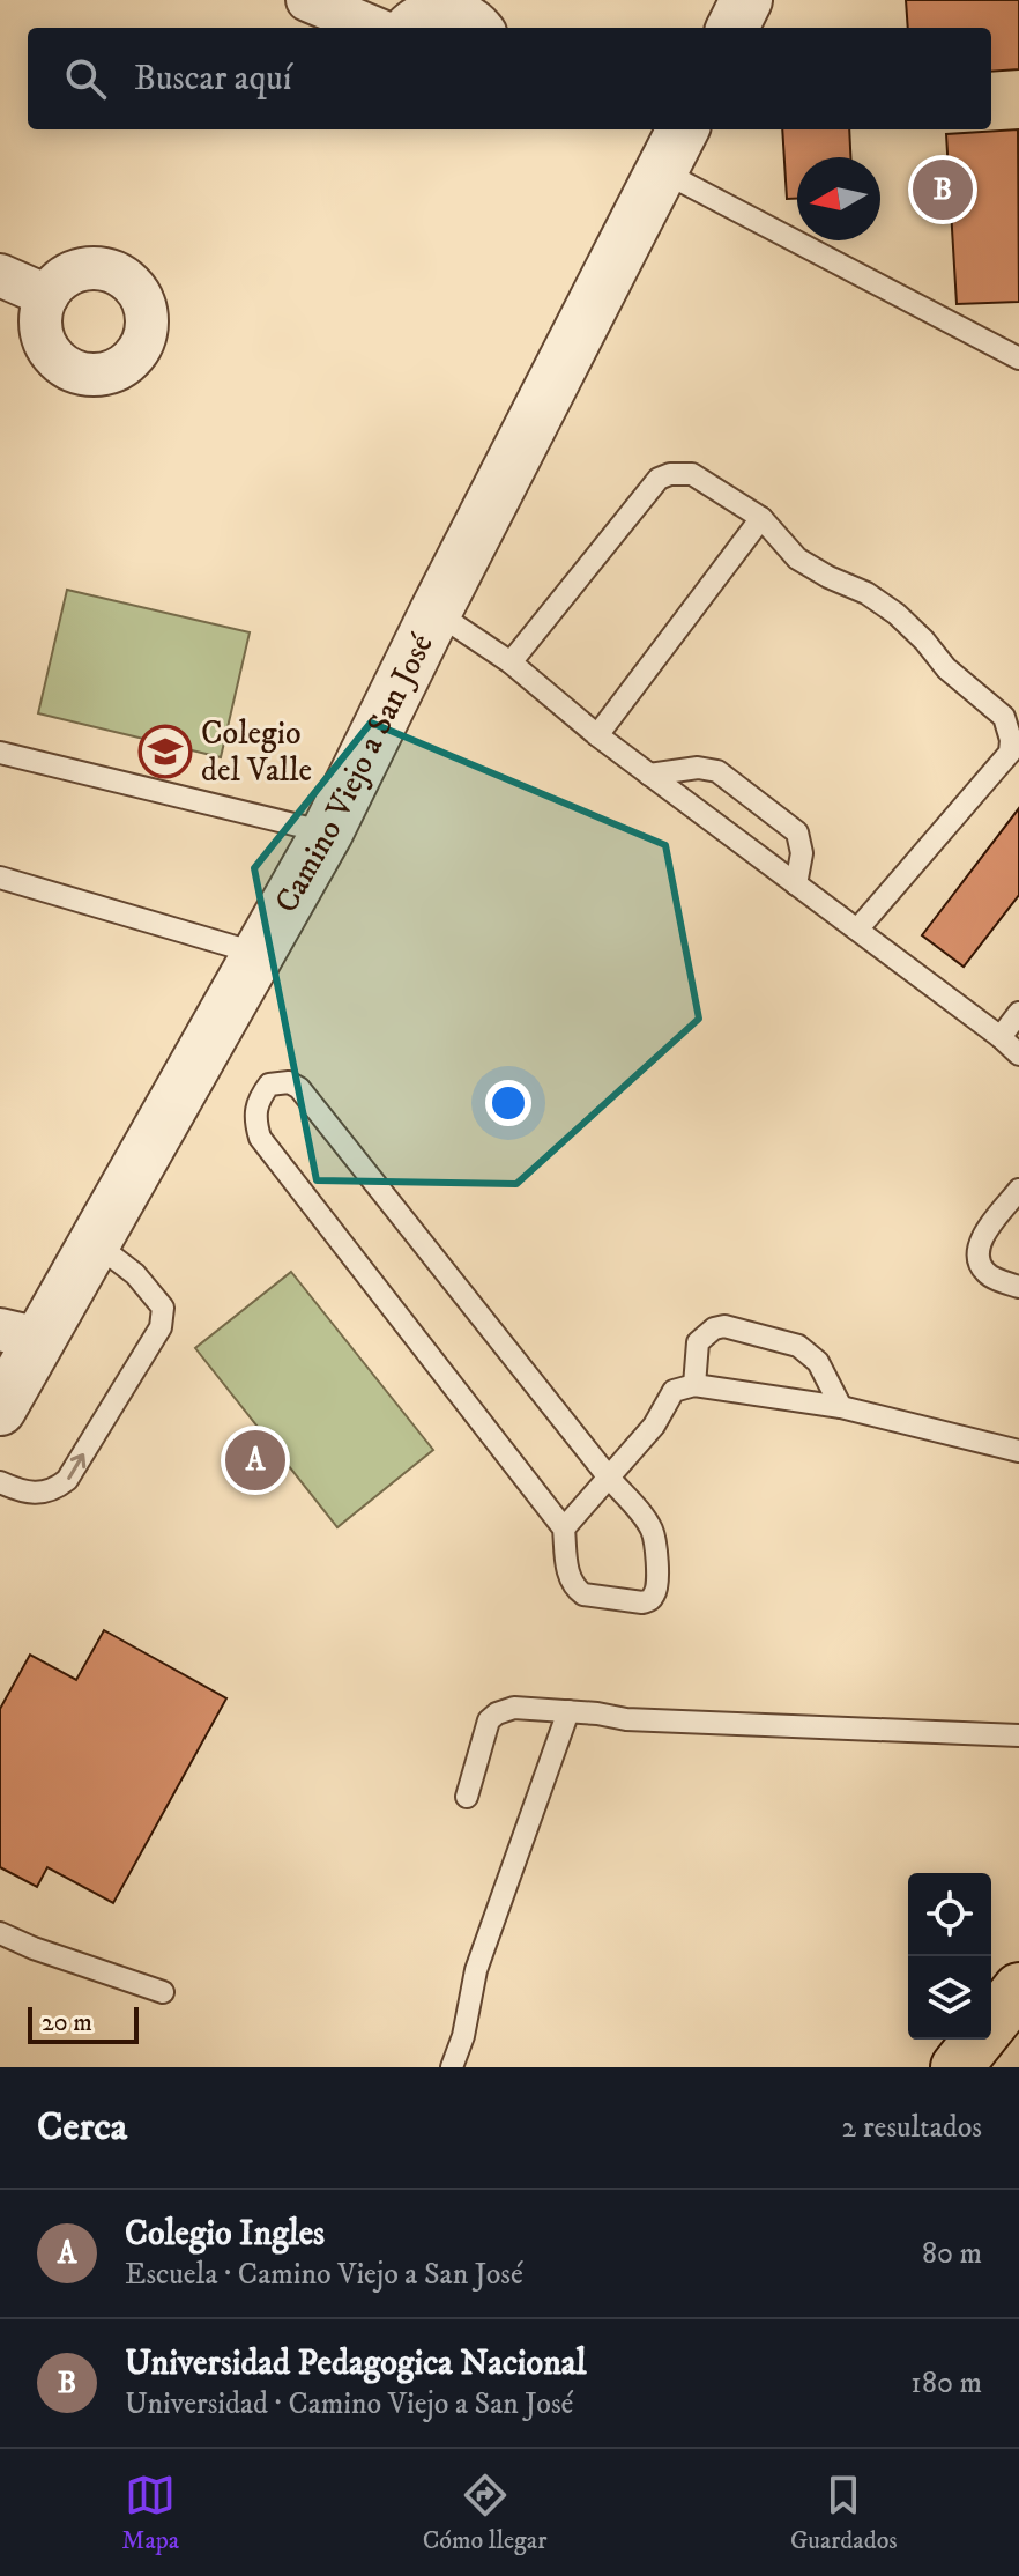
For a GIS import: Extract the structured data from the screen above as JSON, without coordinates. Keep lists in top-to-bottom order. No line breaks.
{"streets":{"street":["Camino Viejo a San José"]},"places":{"school or university":["Colegio del Valle"]},"scale_bar":"20 m","north":"left","page":{"search":"Buscar aquí","pins":["B","A"],"scale":"20 m","heading":["Cerca","2 resultados"],"list":[{"mark":"A","name":"Colegio Ingles","note":"Escuela · Camino Viejo a San José","value":"80 m"},{"mark":"B","name":"Universidad Pedagogica Nacional","note":"Universidad · Camino Viejo a San José","value":"180 m"}],"nav":["Mapa","Cómo llegar","Guardados"]}}
